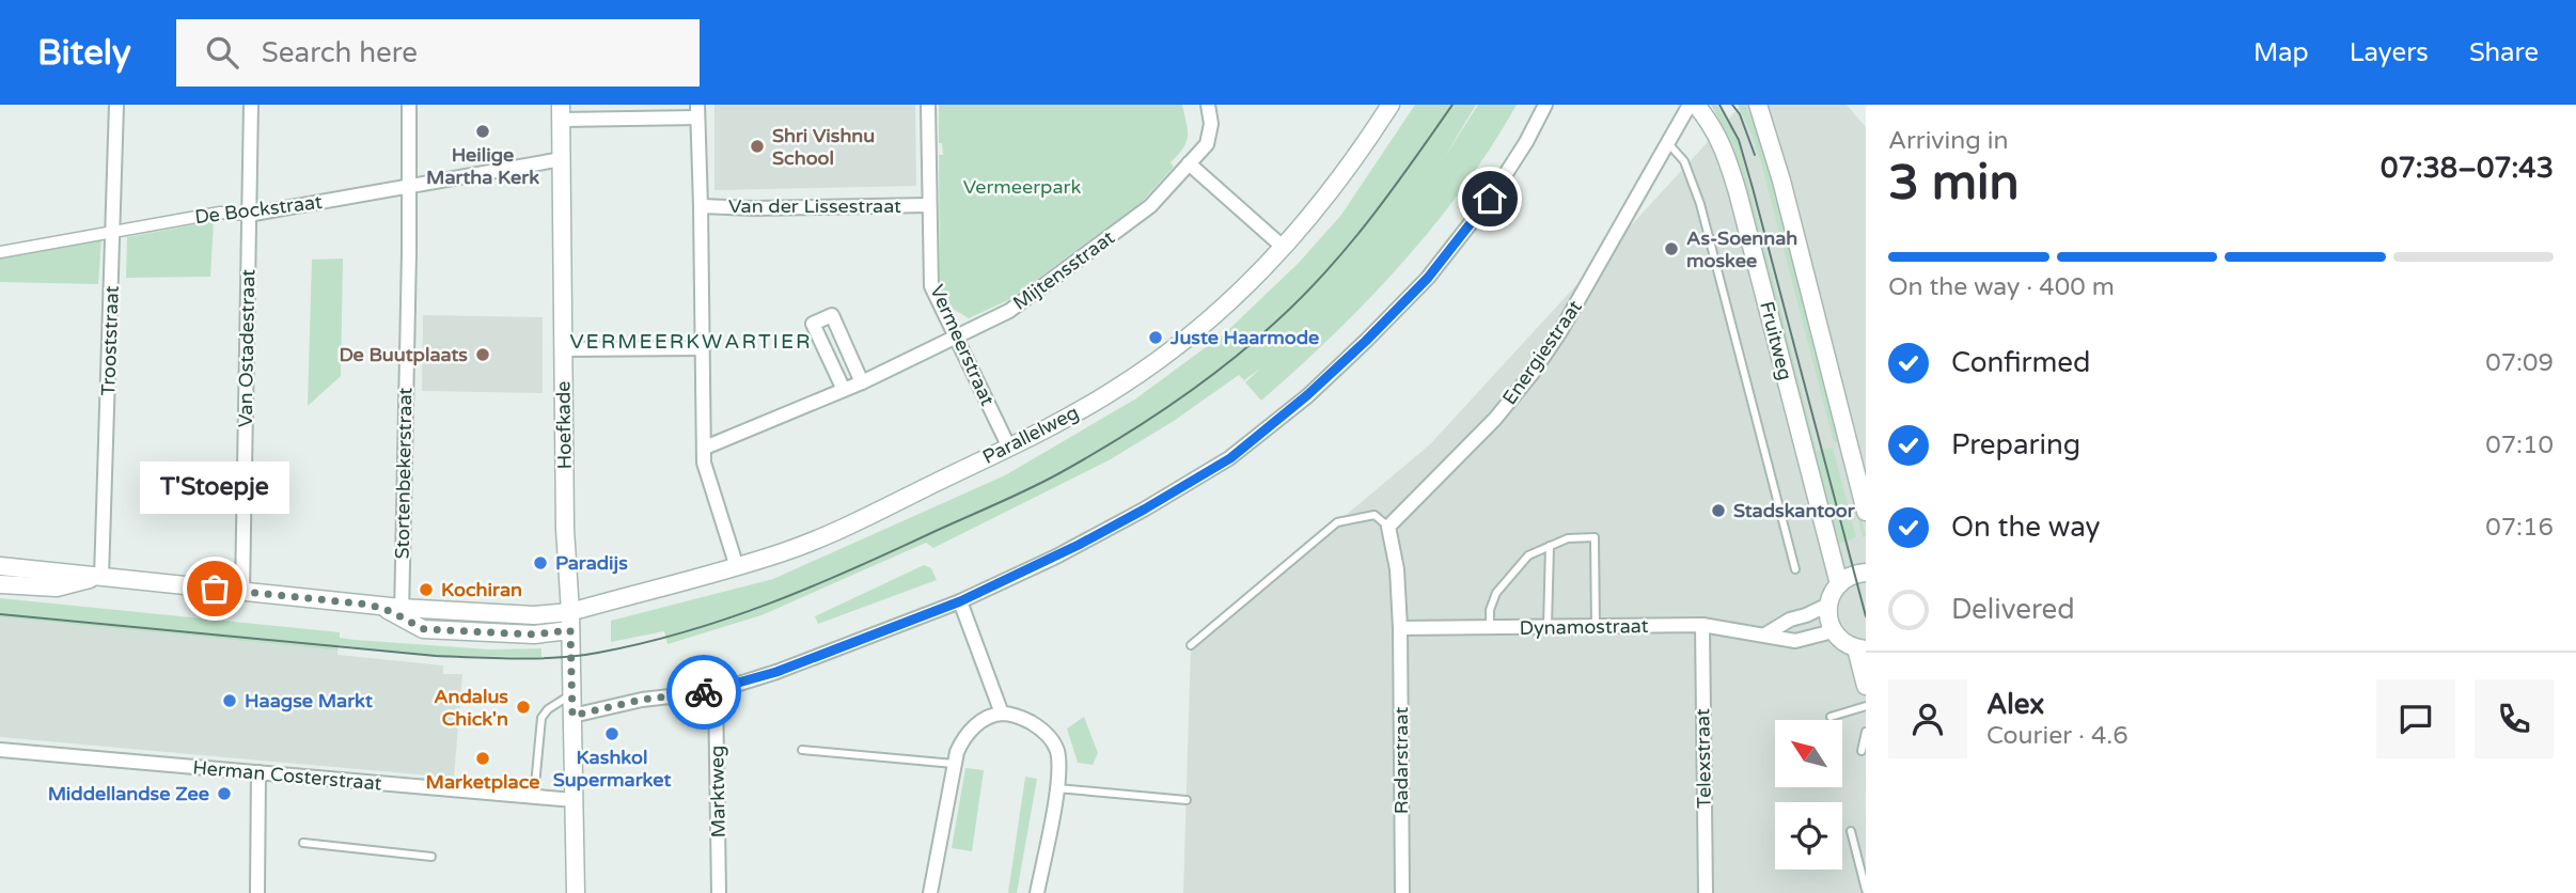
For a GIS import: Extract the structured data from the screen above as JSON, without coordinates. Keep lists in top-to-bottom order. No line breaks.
{"streets":{"street":["Van der Lissestraat","De Bockstraat","Mijtensstraat","Trooststraat","Fruitweg","Vermeerstraat","Van Ostadestraat","Energiestraat","Hoefkade","Parallelweg","Stortenbekerstraat","Dynamostraat","Telexstraat","Radarstraat","Herman Costerstraat","Marktweg"]},"crossings":[["Van der Lissestraat","Vermeerstraat"],["De Bockstraat","Trooststraat"],["De Bockstraat","Van Ostadestraat"],["De Bockstraat","Hoefkade"],["De Bockstraat","Stortenbekerstraat"],["Mijtensstraat","Vermeerstraat"],["Fruitweg","Energiestraat"],["Vermeerstraat","Parallelweg"],["Hoefkade","Parallelweg"],["Hoefkade","Herman Costerstraat"],["Parallelweg","Stortenbekerstraat"],["Dynamostraat","Telexstraat"],["Dynamostraat","Radarstraat"]],"districts":["VERMEERKWARTIER"],"parks":["Vermeerpark"],"places":["Heilige Martha Kerk","Shri Vishnu School","As-Soennah moskee","Juste Haarmode","De Buutplaats","Stadskantoor","Paradijs","T'Stoepje","Kochiran","Haagse Markt","Andalus Chick'n","Kashkol Supermarket","Marketplace","Middellandse Zee"],"north":"top left","page":{"header":"Bitely","search":"Search here","nav":["Map","Layers","Share"],"heading":["3 min","Arriving in","07:38–07:43"],"panel":["Alex","Courier · 4.6"],"bar":"On the way · 400 m","list":[["Confirmed","07:09"],["Preparing","07:10"],["On the way","07:16"],"Delivered"],"bubble":"T'Stoepje"}}
